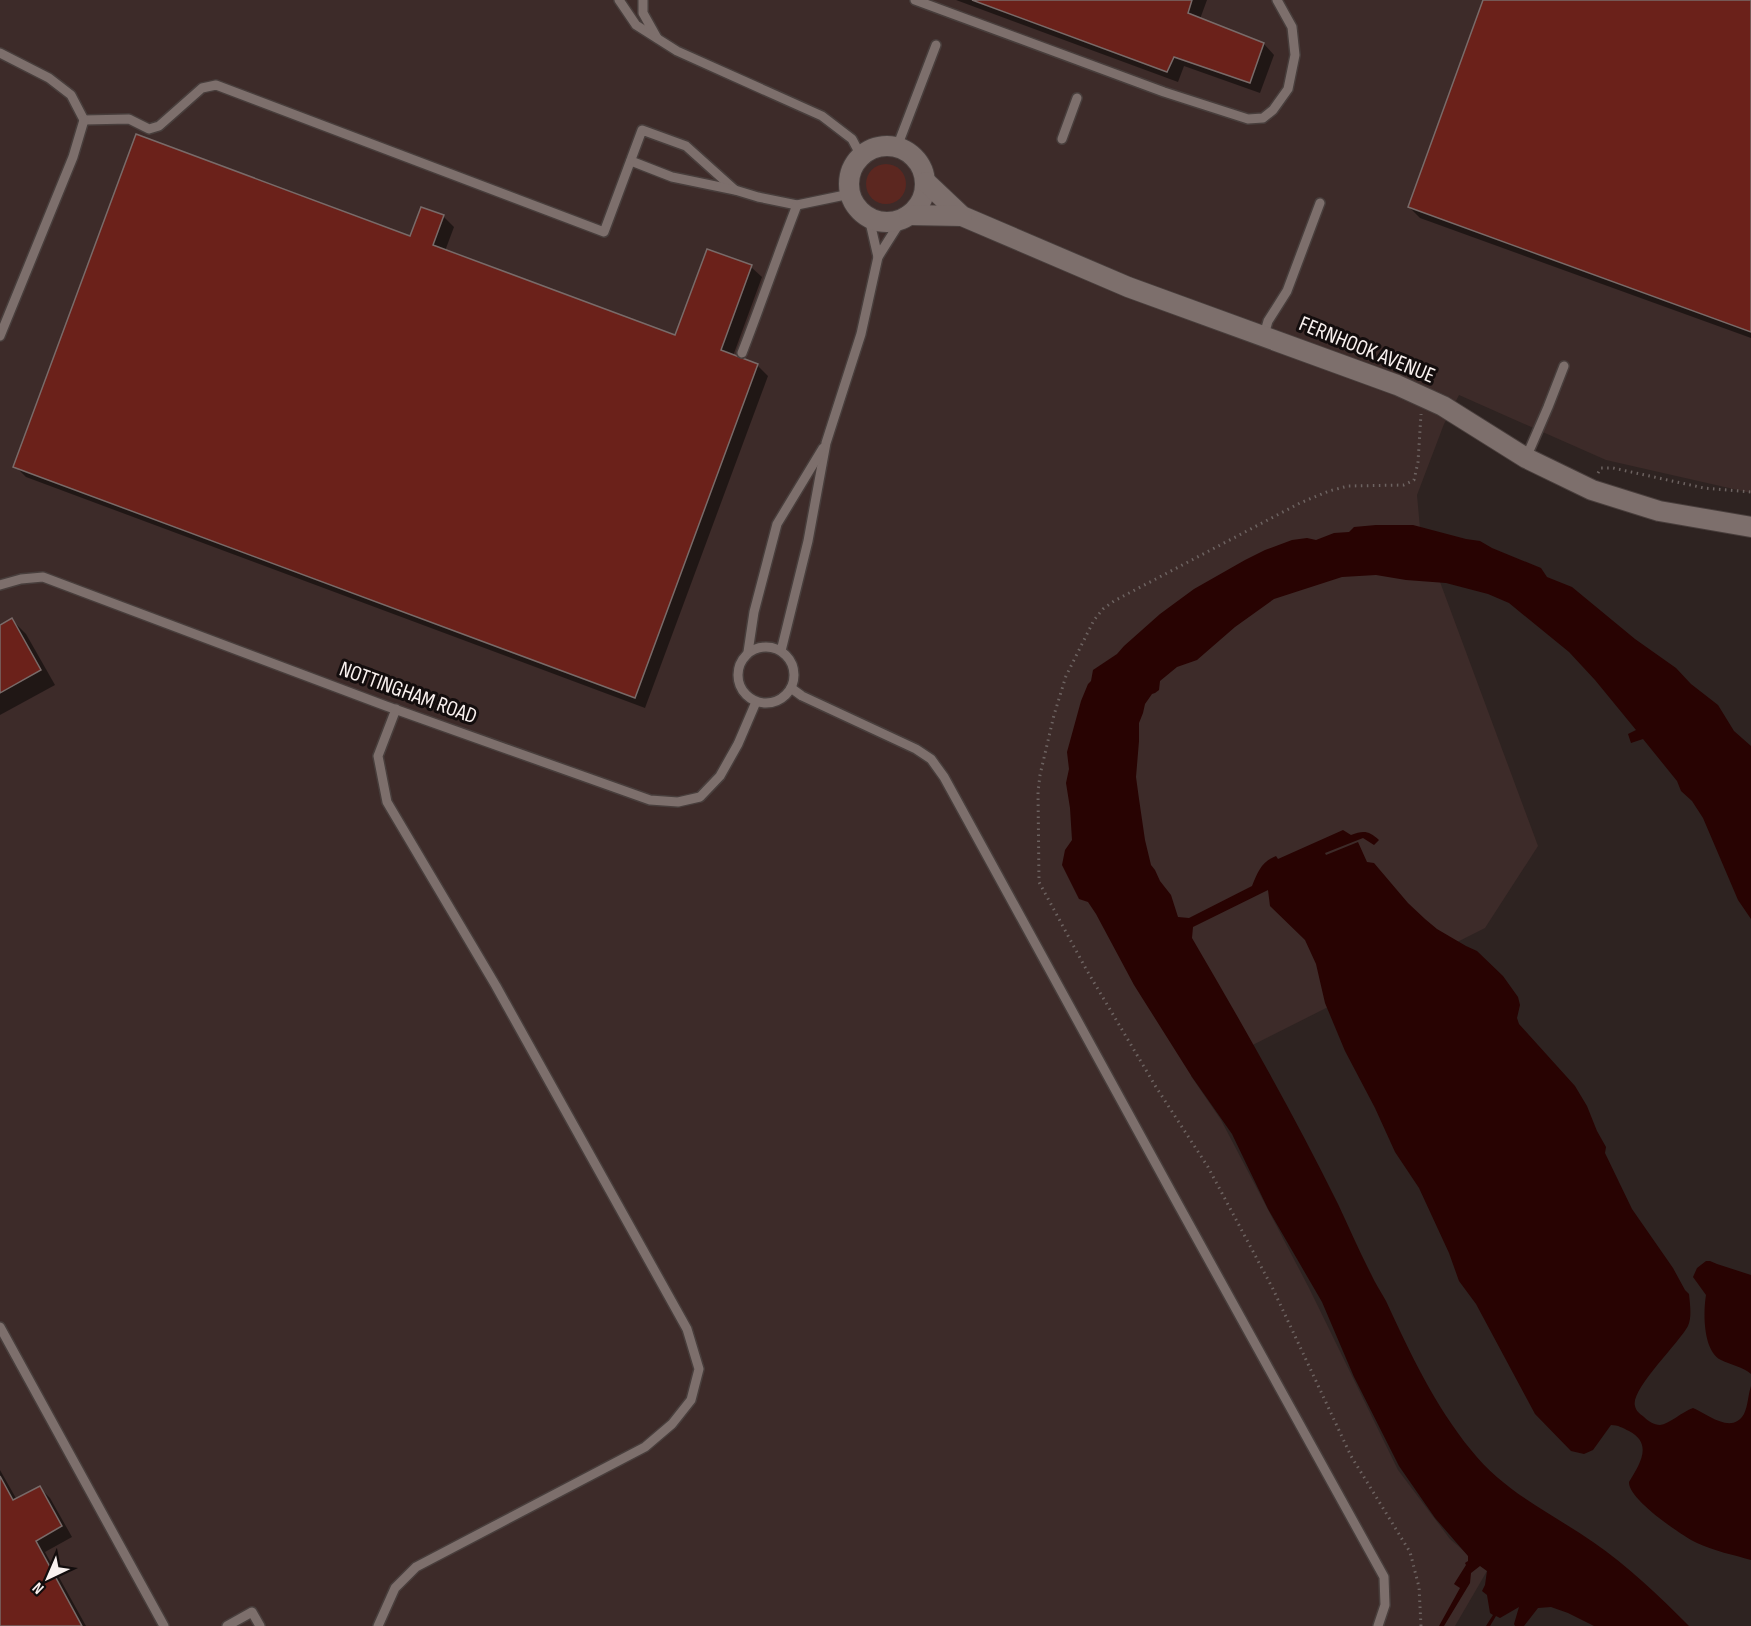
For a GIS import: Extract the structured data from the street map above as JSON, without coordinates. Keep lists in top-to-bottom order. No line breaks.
{"streets":{"street":["FERNHOOK AVENUE"],"lane":["NOTTINGHAM ROAD"]},"north":"bottom left"}
